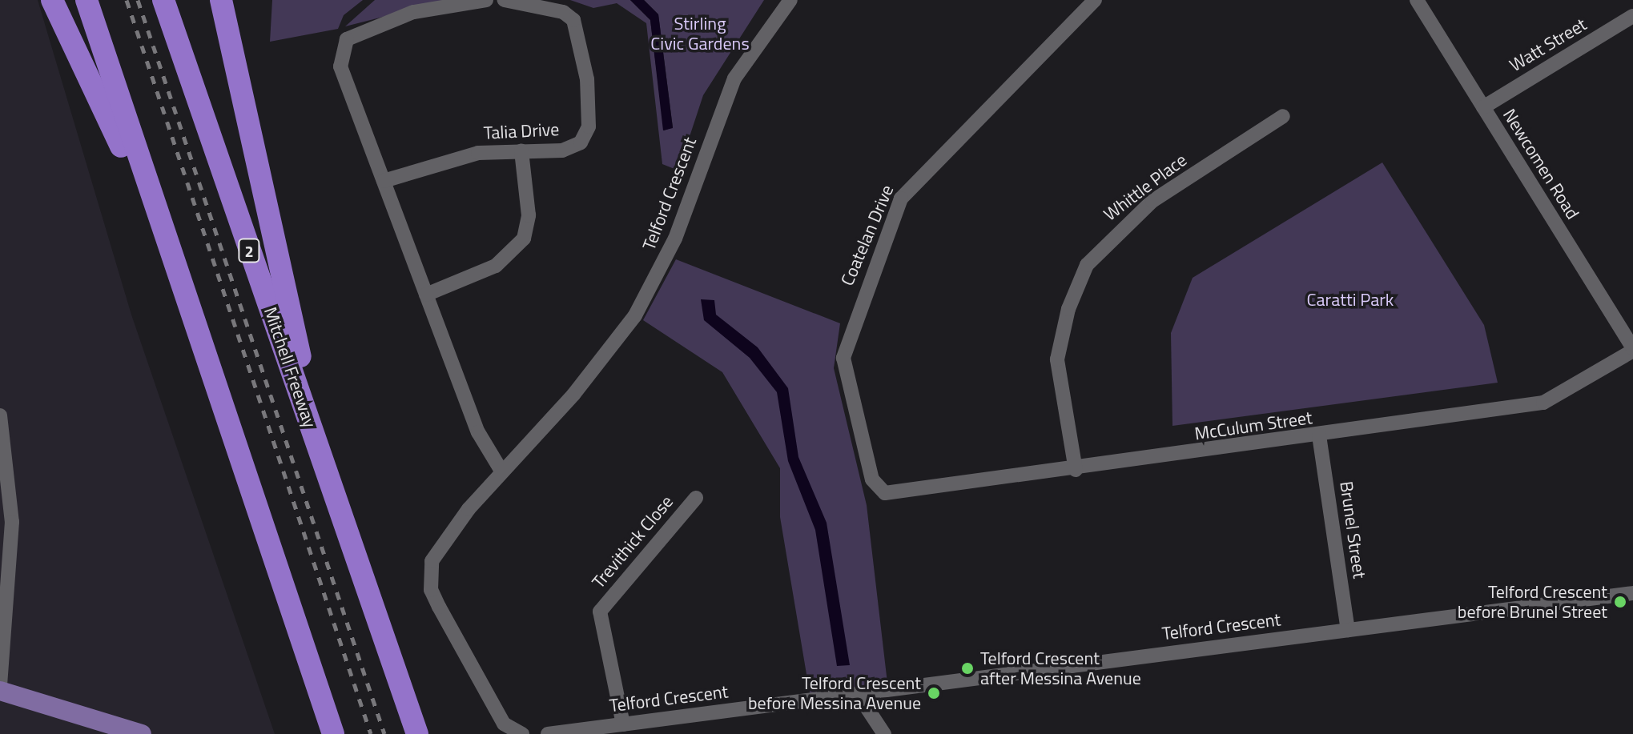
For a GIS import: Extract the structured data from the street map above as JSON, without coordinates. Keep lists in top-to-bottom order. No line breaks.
{"streets":{"highway":["2","Mitchell Freeway"],"street":["Watt Street","Talia Drive","Newcomen Road","Whittle Place","Telford Crescent","Coatelan Drive","McCulum Street","Brunel Street","Trevithick Close"]},"crossings":[["Watt Street","Newcomen Road"],["Newcomen Road","McCulum Street"],["Whittle Place","McCulum Street"],["Telford Crescent","Brunel Street"],["Telford Crescent","Trevithick Close"],["Coatelan Drive","McCulum Street"],["McCulum Street","Brunel Street"]],"parks":["Stirling Civic Gardens","Caratti Park"],"places":["Telford Crescent before Brunel Street","Telford Crescent after Messina Avenue","Telford Crescent before Messina Avenue"]}
